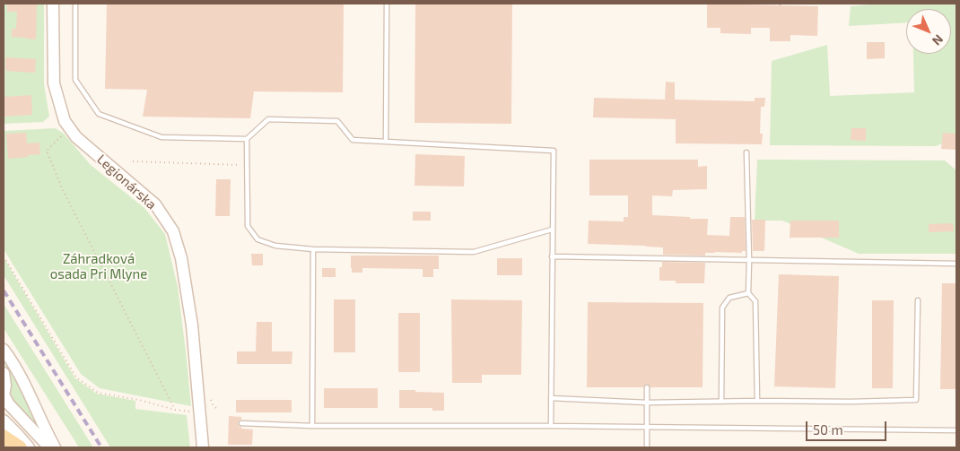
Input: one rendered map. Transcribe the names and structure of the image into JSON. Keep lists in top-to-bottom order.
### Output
{
  "streets": {
    "street": ["Legionárska"]
  },
  "parks": ["Záhradková osada Pri Mlyne"],
  "scale_bar": "50 m",
  "north": "bottom right"
}
